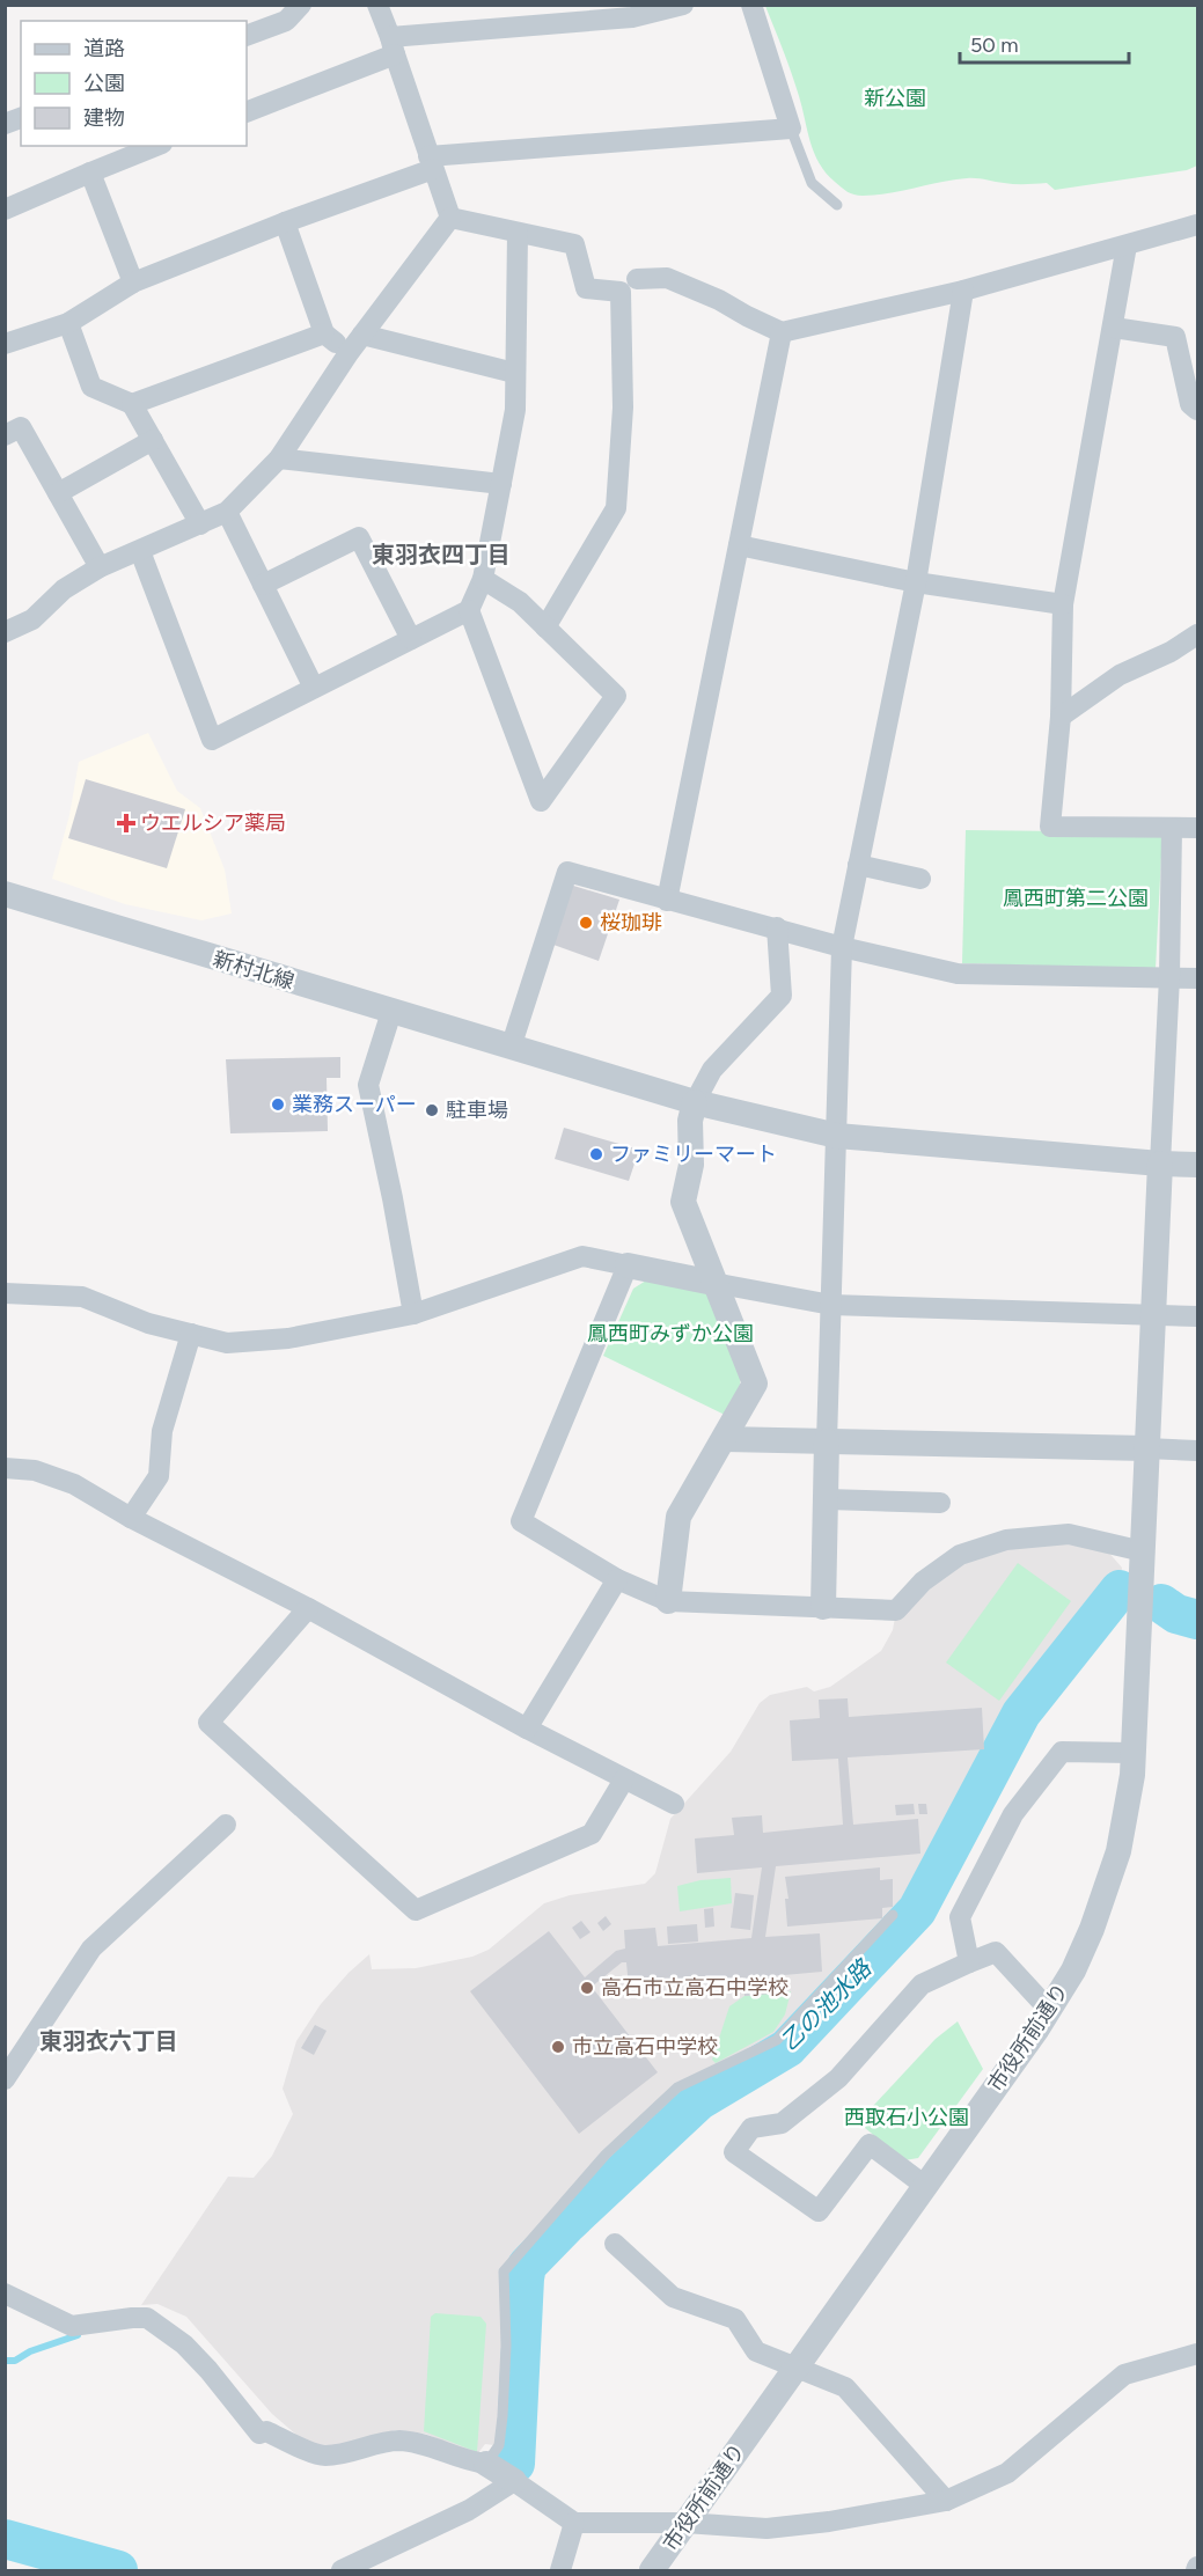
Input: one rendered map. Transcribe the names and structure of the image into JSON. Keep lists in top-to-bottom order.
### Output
{
  "streets": {
    "street": ["新村北線", "市役所前通り"]
  },
  "crossings": [
    ["新村北線", "市役所前通り"]
  ],
  "districts": ["東羽衣四丁目", "東羽衣六丁目"],
  "water": ["乙の池水路"],
  "parks": [
    "新公園",
    "鳳西町第二公園",
    "鳳西町みずか公園",
    "西取石小公園"
  ],
  "places": {
    "health": ["ウエルシア薬局"],
    "other": [
      "桜珈琲",
      "業務スーパー",
      "駐車場",
      "ファミリーマート",
      "高石市立高石中学校",
      "市立高石中学校"
    ]
  },
  "legend": ["道路", "公園", "建物"],
  "scale_bar": "50 m"
}
